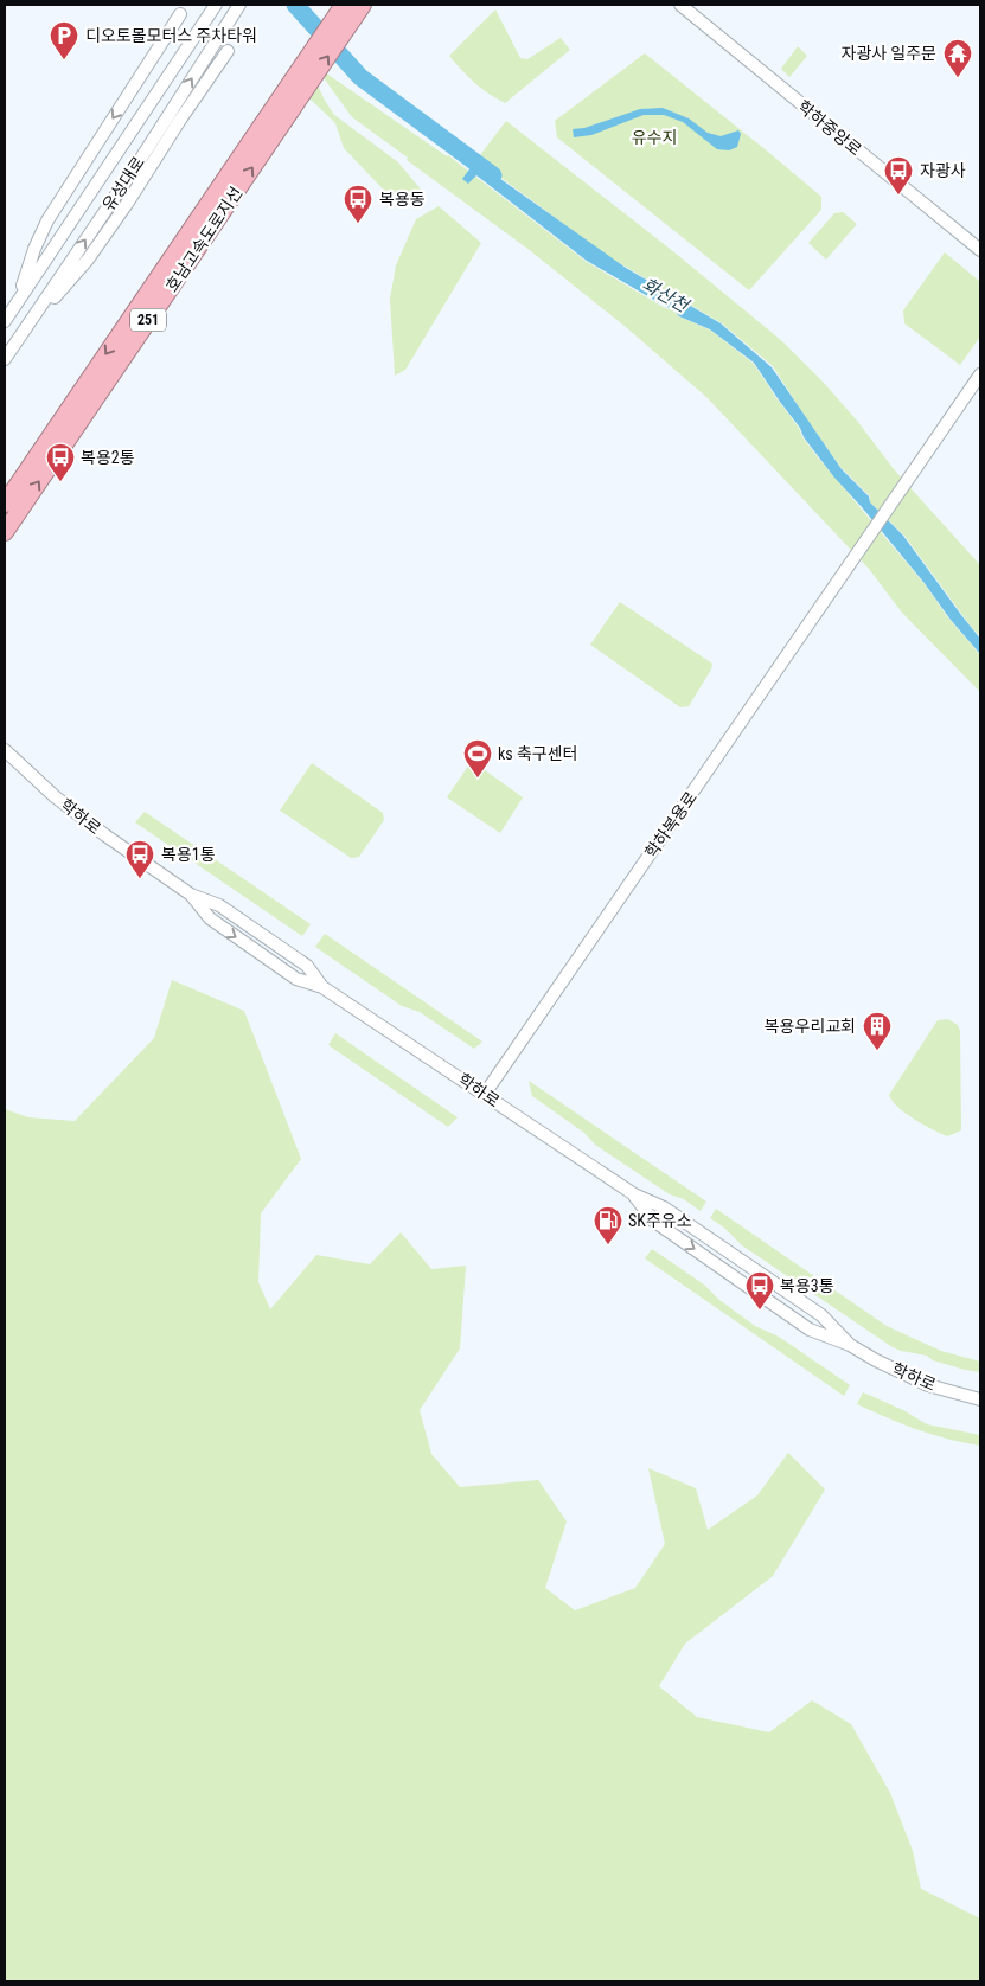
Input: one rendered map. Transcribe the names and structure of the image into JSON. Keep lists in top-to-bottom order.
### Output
{
  "streets": {
    "highway": ["호남고속도로지선", "251"],
    "street": [
      "학하중앙로",
      "유성대로",
      "학하로",
      "학하복용로"
    ]
  },
  "crossings": [
    ["학하로", "학하복용로"]
  ],
  "water": ["화산천"],
  "parks": ["유수지"],
  "places": {
    "parking": ["디오토몰모터스 주차타워"],
    "temple": ["자광사 일주문"],
    "bus stop": [
      "자광사",
      "복용동",
      "복용2통",
      "복용1통",
      "복용3통"
    ],
    "sports": ["ks 축구센터"],
    "building": ["복용우리교회"],
    "fuel station": ["SK주유소"]
  }
}
